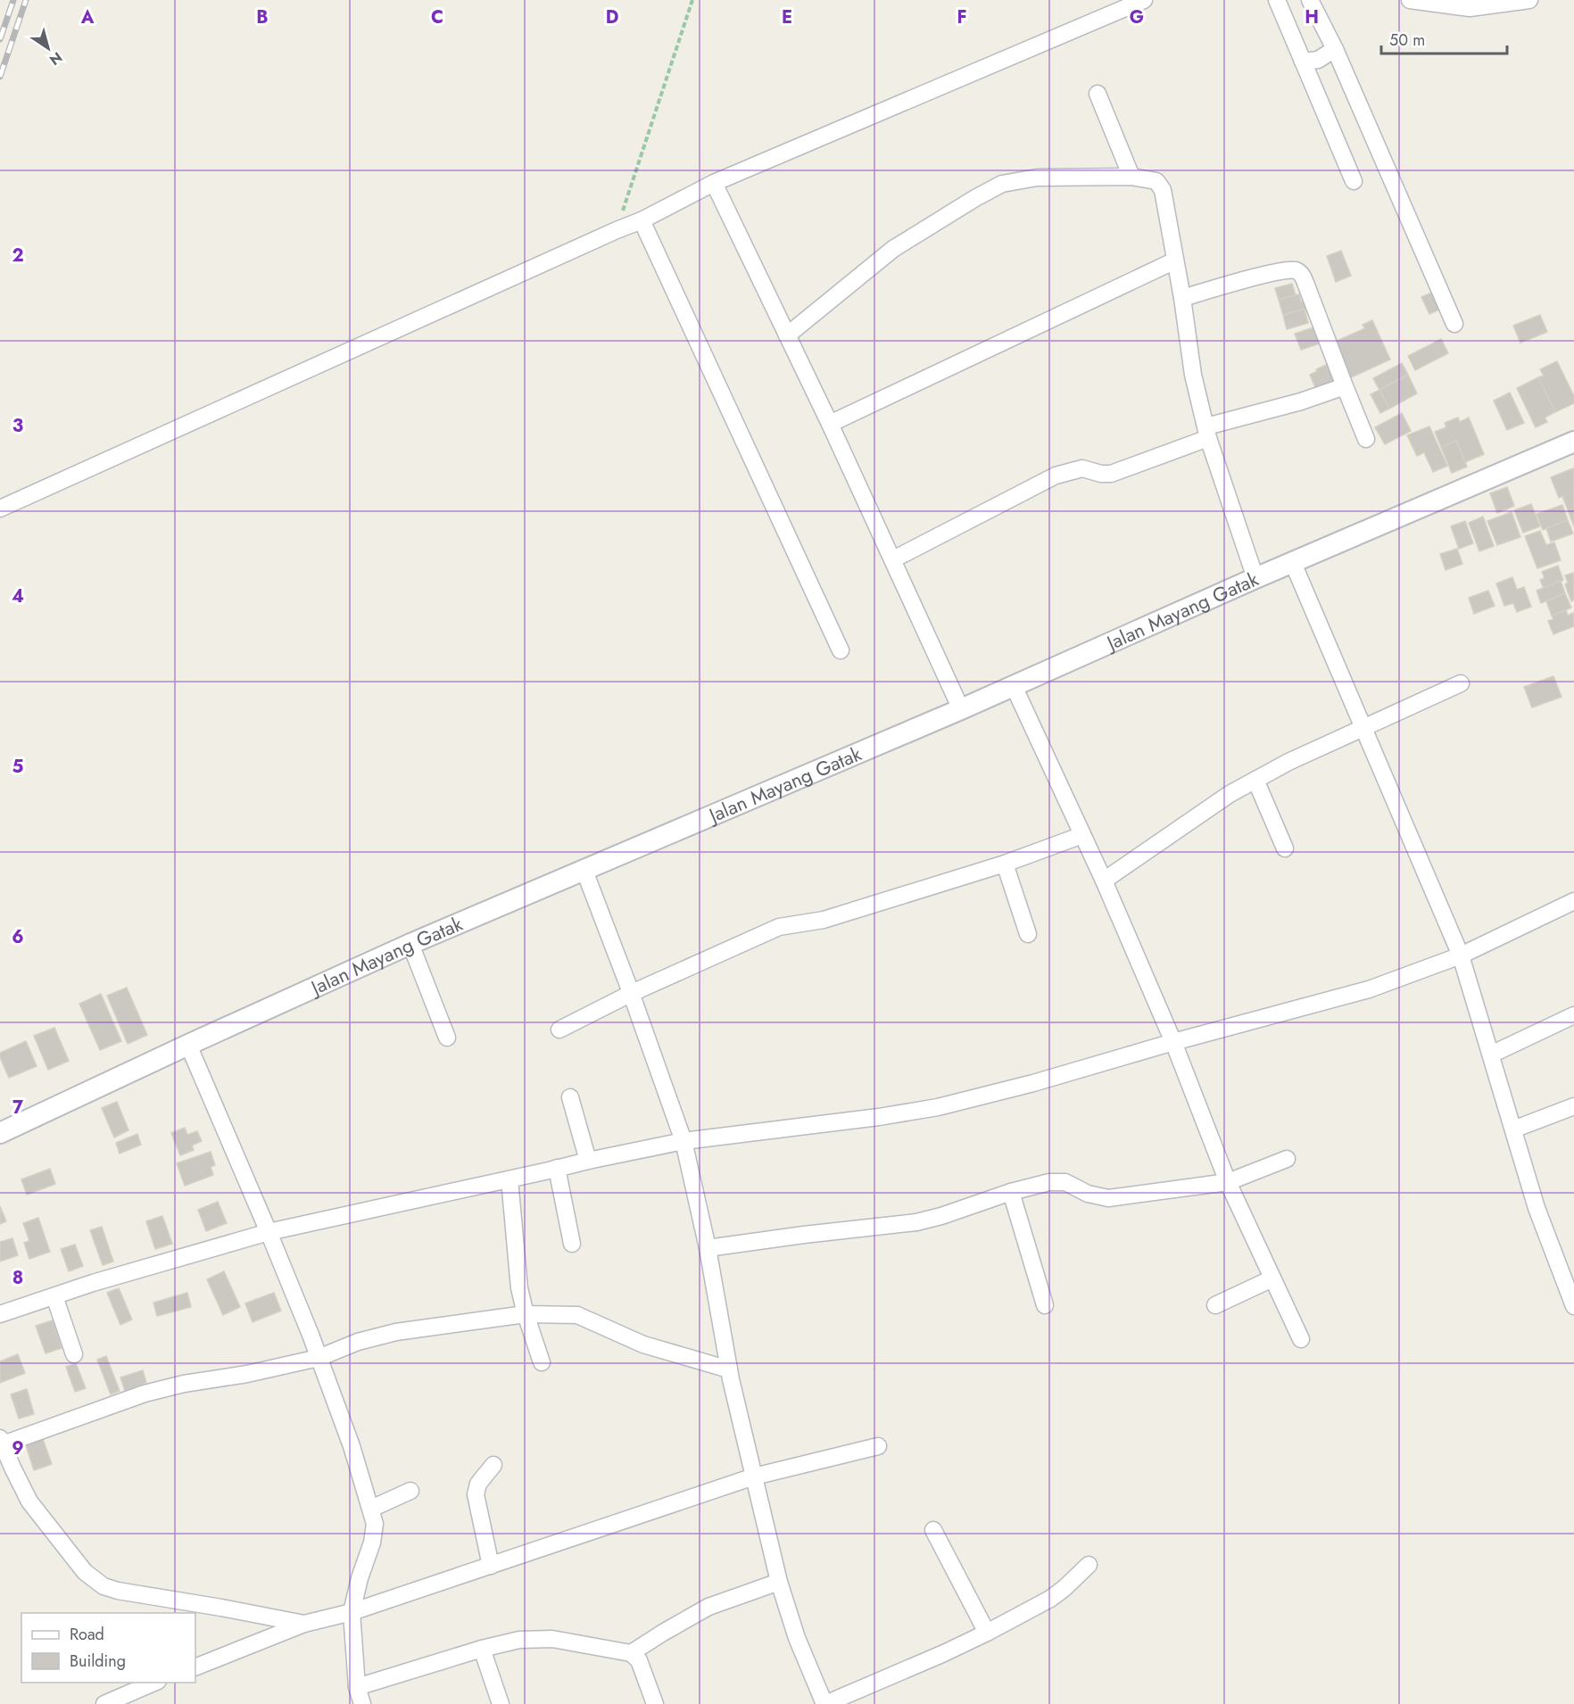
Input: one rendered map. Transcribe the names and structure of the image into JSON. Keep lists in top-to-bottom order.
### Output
{
  "streets": {
    "street": ["Jalan Mayang Gatak"]
  },
  "legend": ["Road", "Building"],
  "scale_bar": "50 m",
  "north": "bottom right",
  "grid": {
    "columns": [
      "A",
      "B",
      "C",
      "D",
      "E",
      "F",
      "G",
      "H"
    ],
    "rows": [
      "2",
      "3",
      "4",
      "5",
      "6",
      "7",
      "8",
      "9"
    ]
  }
}
